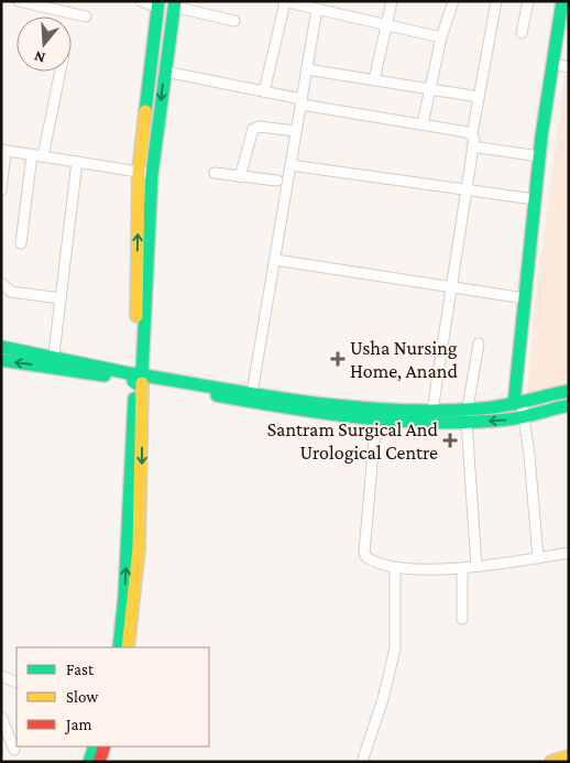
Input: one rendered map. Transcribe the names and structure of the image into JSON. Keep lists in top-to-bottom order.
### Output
{
  "places": {
    "health": ["Usha Nursing Home, Anand", "Santram Surgical And Urological Centre"]
  },
  "legend": ["Fast", "Slow", "Jam"],
  "north": "bottom"
}
